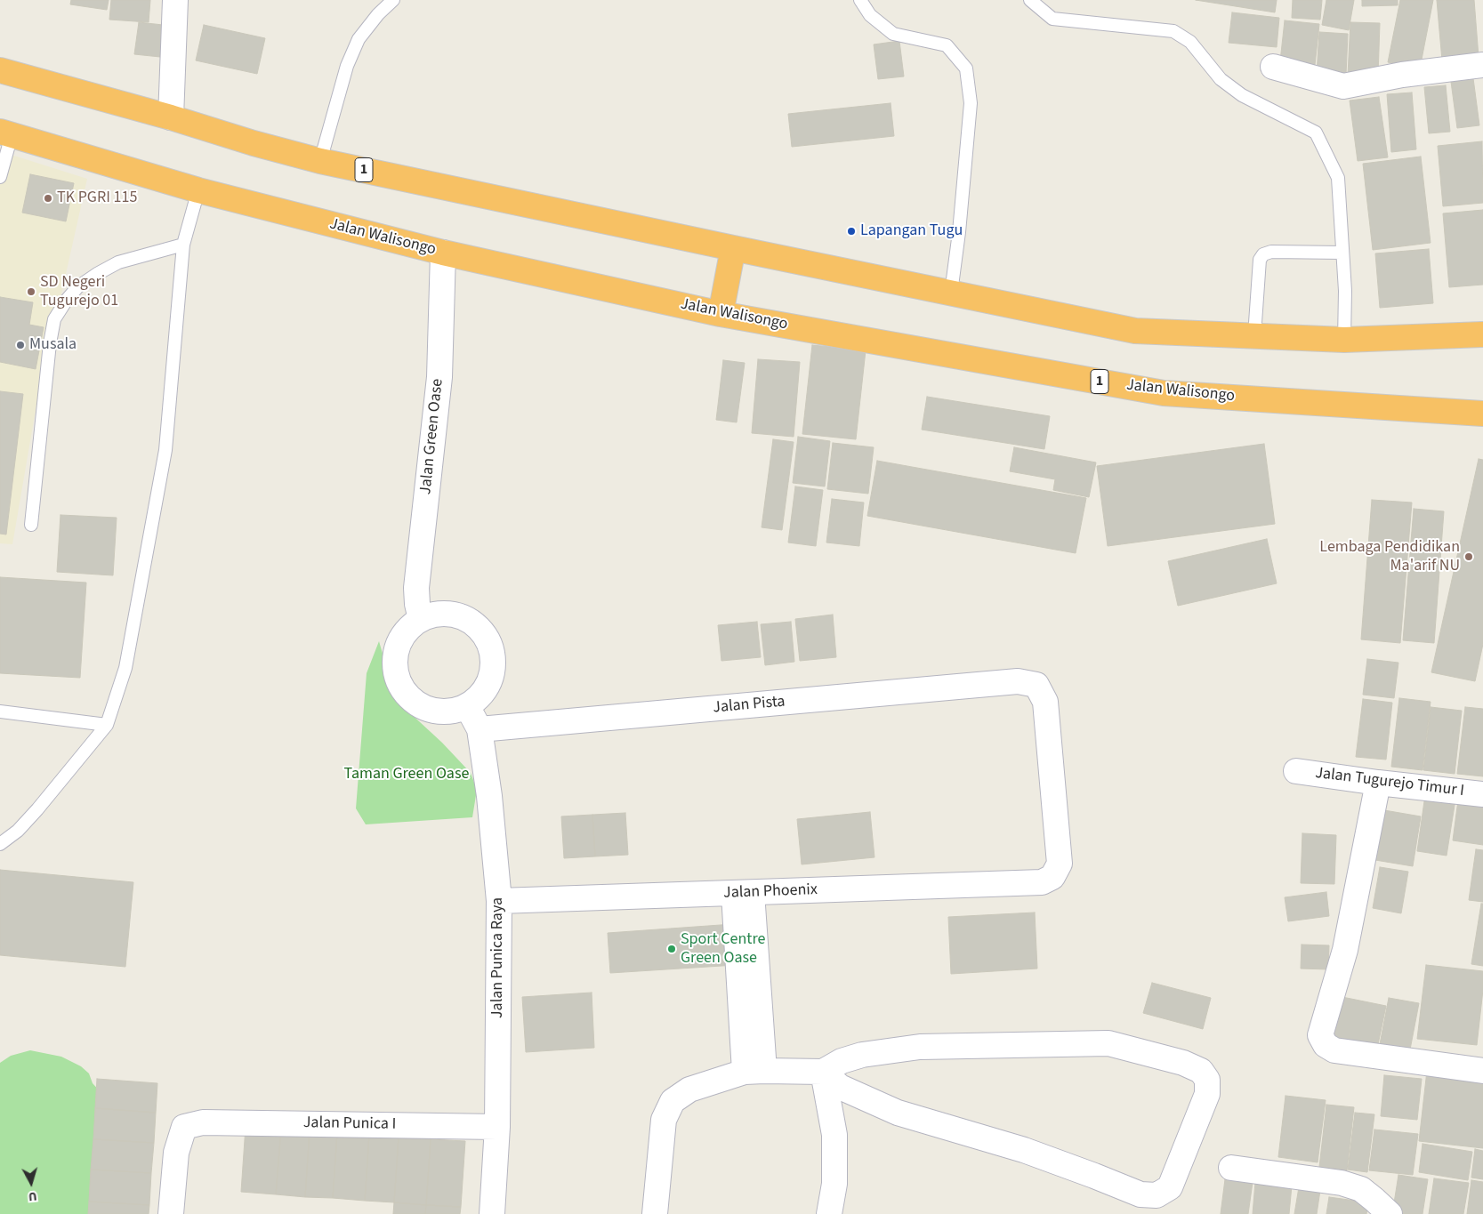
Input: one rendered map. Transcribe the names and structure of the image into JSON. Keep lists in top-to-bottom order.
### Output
{
  "streets": {
    "highway": ["1", "Jalan Walisongo"],
    "street": [
      "Jalan Green Oase",
      "Jalan Pista",
      "Jalan Tugurejo Timur I",
      "Jalan Phoenix",
      "Jalan Punica Raya",
      "Jalan Punica I"
    ]
  },
  "crossings": [
    ["Jalan Walisongo", "Jalan Green Oase"],
    ["Jalan Green Oase", "Jalan Punica Raya"],
    ["Jalan Pista", "Jalan Phoenix"],
    ["Jalan Pista", "Jalan Punica Raya"],
    ["Jalan Phoenix", "Jalan Punica Raya"],
    ["Jalan Punica Raya", "Jalan Punica I"]
  ],
  "parks": ["Taman Green Oase"],
  "places": [
    "TK PGRI 115",
    "Lapangan Tugu",
    "SD Negeri Tugurejo 01",
    "Musala",
    "Lembaga Pendidikan Ma'arif NU",
    "Sport Centre Green Oase"
  ],
  "north": "bottom"
}
